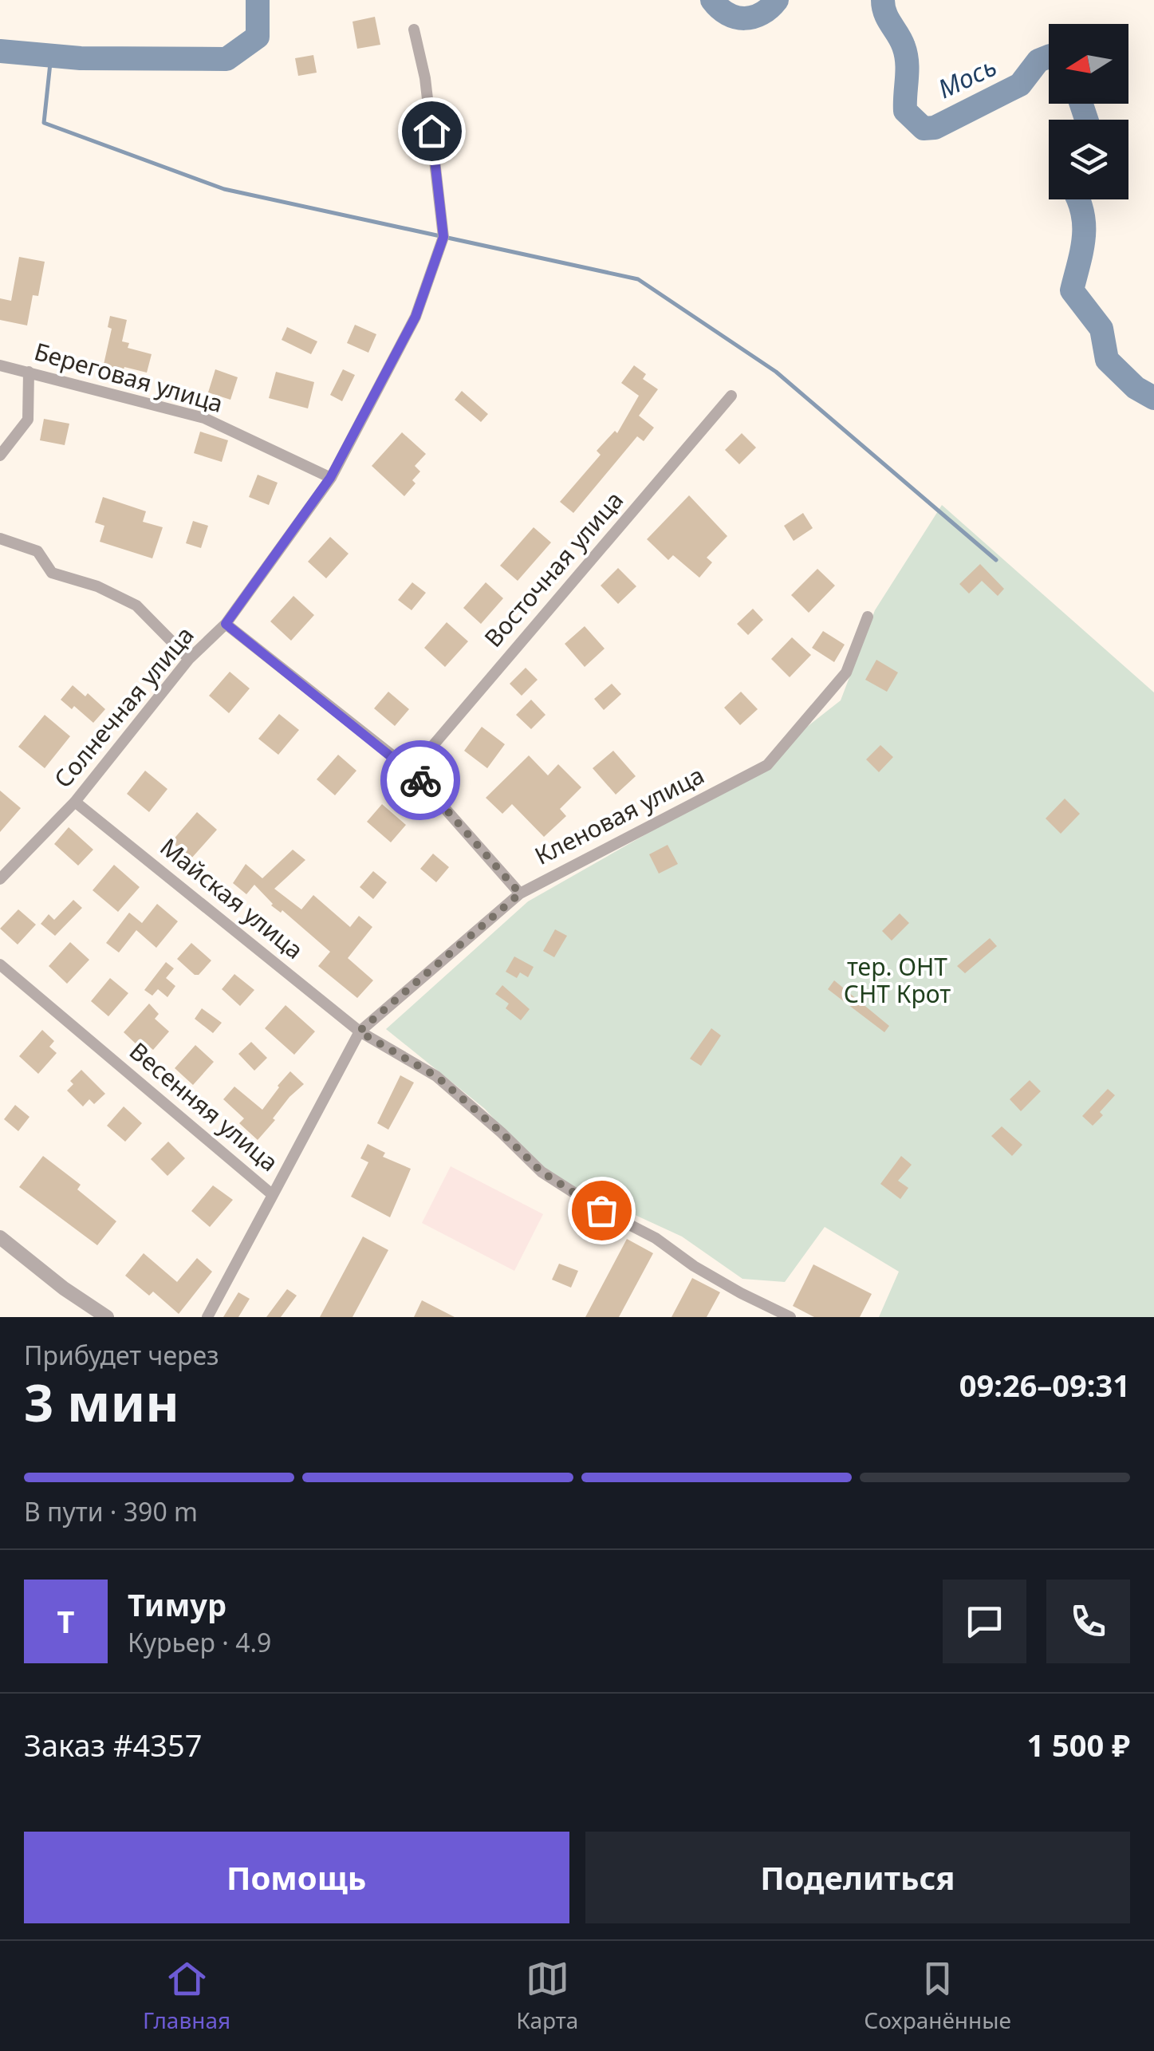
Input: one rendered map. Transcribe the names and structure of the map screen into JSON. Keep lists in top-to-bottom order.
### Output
{
  "streets": {
    "street": [
      "Береговая улица",
      "Восточная улица",
      "Солнечная улица",
      "Кленовая улица",
      "Майская улица",
      "Весенняя улица"
    ]
  },
  "crossings": [
    ["Береговая улица", "Солнечная улица"],
    ["Солнечная улица", "Майская улица"],
    ["Кленовая улица", "Майская улица"]
  ],
  "water": ["Мось"],
  "parks": ["тер. ОНТ СНТ Крот"],
  "north": "left",
  "page": {
    "heading": ["3 мин", "Прибудет через", "09:26–09:31"],
    "panel": [
      "Тимур",
      "Курьер · 4.9",
      "Заказ #4357",
      "1 500 ₽"
    ],
    "bar": "В пути · 390 m",
    "round": "Т",
    "buttons": ["Помощь", "Поделиться"],
    "tabs": ["Главная", "Карта", "Сохранённые"]
  }
}
